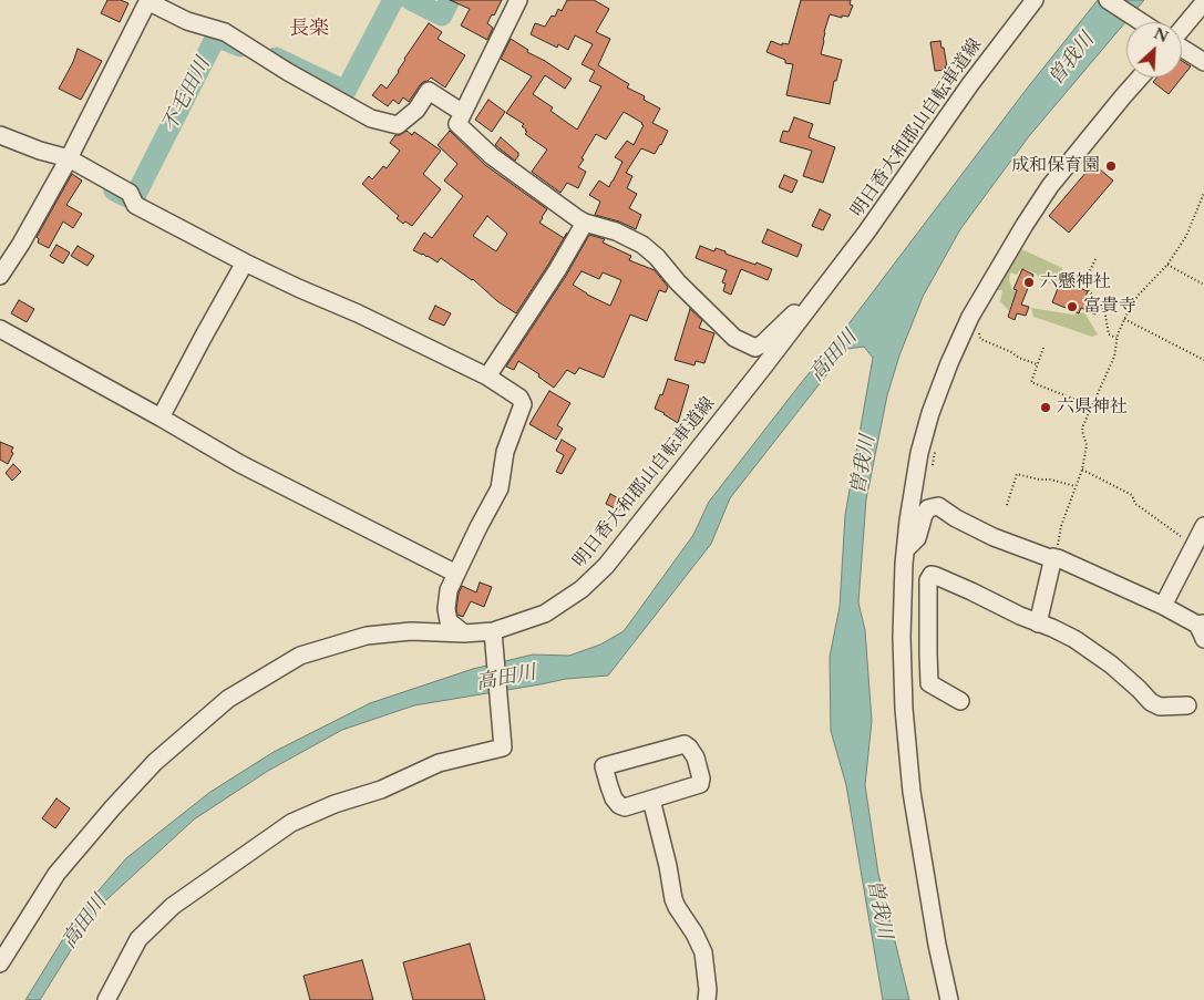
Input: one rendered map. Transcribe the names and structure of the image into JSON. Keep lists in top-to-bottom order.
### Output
{
  "streets": {
    "street": ["明日香大和郡山自転車道線"]
  },
  "districts": ["長楽"],
  "water": ["曽我川", "不毛田川", "高田川"],
  "places": [
    "成和保育園",
    "六懸神社",
    "富貴寺",
    "六県神社"
  ],
  "north": "top right"
}
